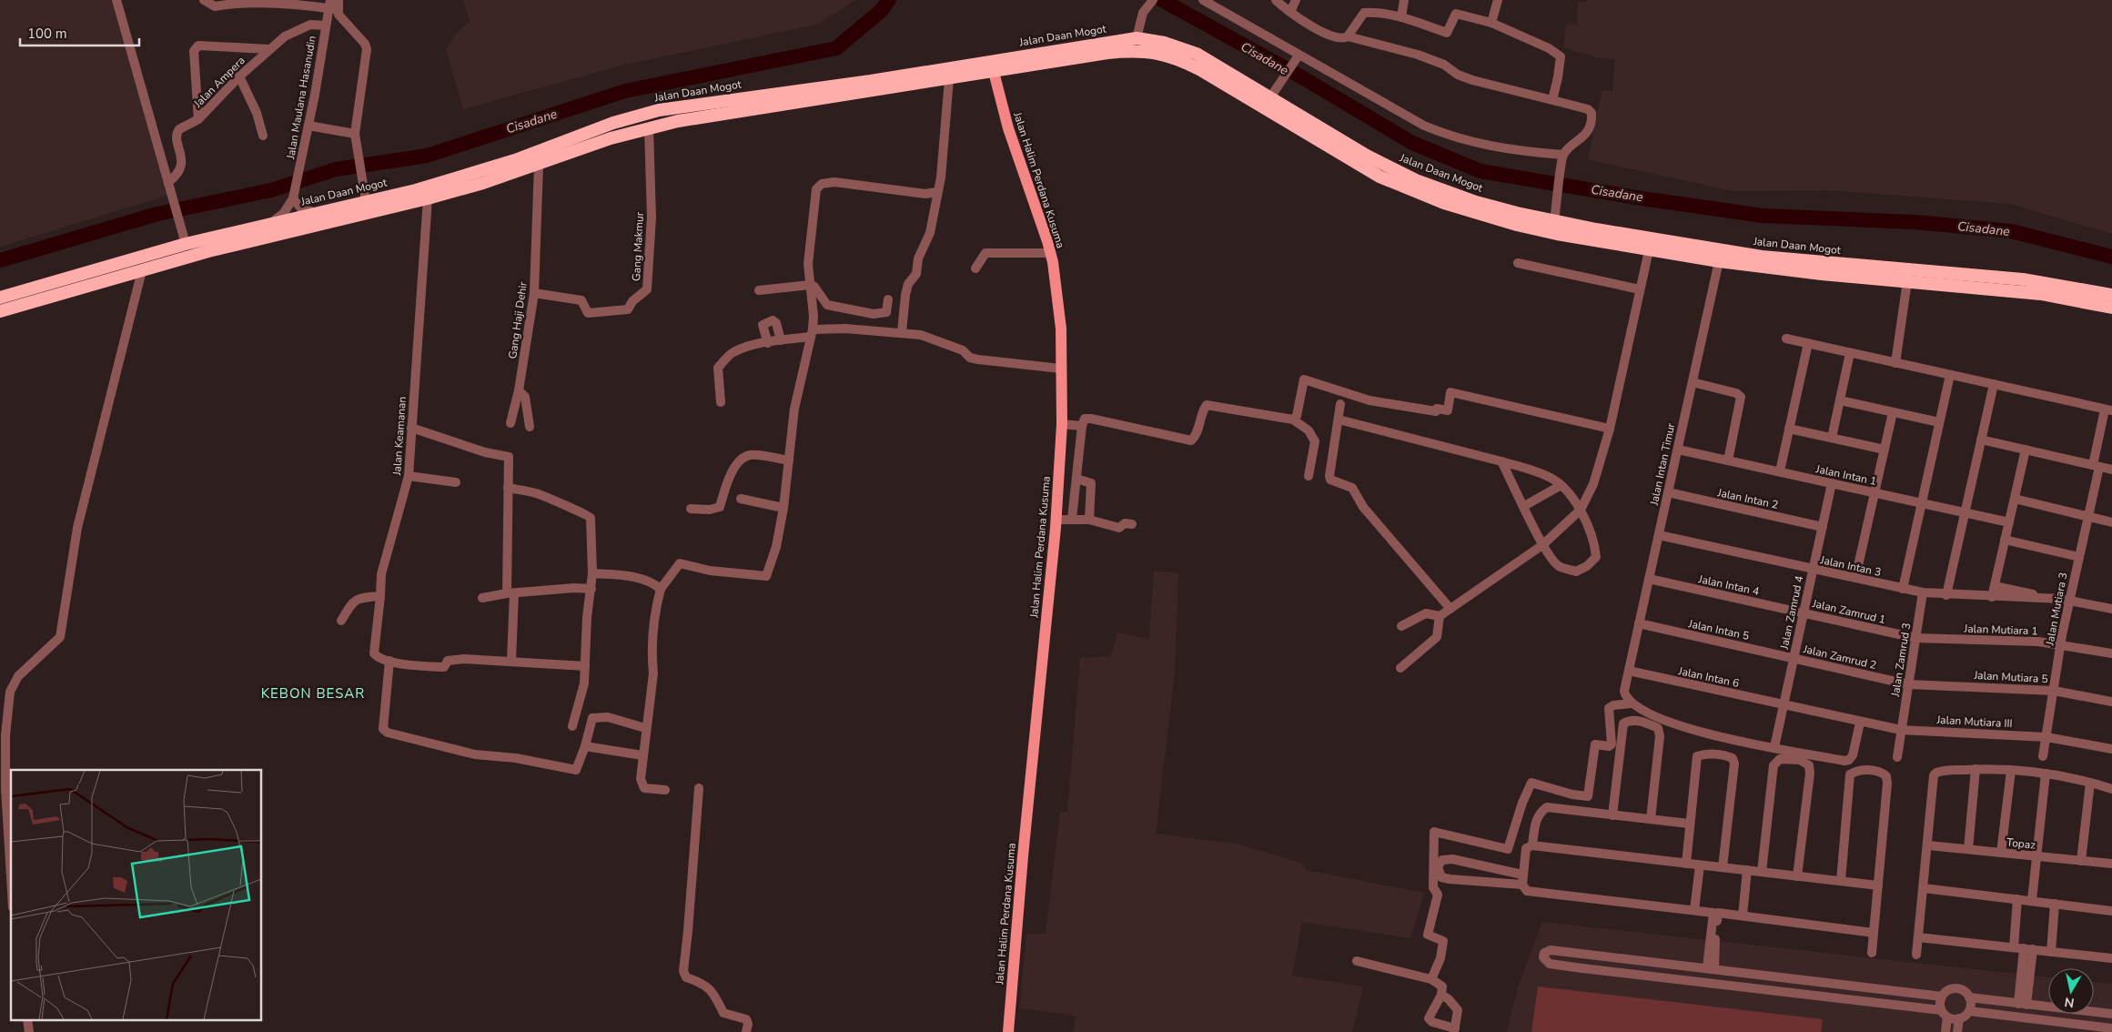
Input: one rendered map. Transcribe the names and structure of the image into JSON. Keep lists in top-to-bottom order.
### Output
{
  "streets": {
    "highway": ["Jalan Daan Mogot"],
    "main road": ["Jalan Halim Perdana Kusuma"],
    "street": [
      "Jalan Ampera",
      "Jalan Maulana Hasanudin",
      "Gang Makmur",
      "Gang Haji Dehir",
      "Jalan Keamanan",
      "Jalan Intan Timur",
      "Jalan Intan 1",
      "Jalan Intan 2",
      "Jalan Intan 3",
      "Jalan Intan 4",
      "Jalan Mutiara 3",
      "Jalan Zamrud 1",
      "Jalan Zamrud 4",
      "Jalan Intan 5",
      "Jalan Mutiara 1",
      "Jalan Zamrud 2",
      "Jalan Zamrud 3",
      "Jalan Intan 6",
      "Jalan Mutiara 5",
      "Jalan Mutiara III",
      "Topaz"
    ]
  },
  "crossings": [
    ["Jalan Daan Mogot", "Jalan Maulana Hasanudin"],
    ["Jalan Daan Mogot", "Jalan Halim Perdana Kusuma"],
    ["Jalan Daan Mogot", "Gang Makmur"],
    ["Jalan Daan Mogot", "Gang Haji Dehir"],
    ["Jalan Daan Mogot", "Jalan Keamanan"],
    ["Jalan Daan Mogot", "Jalan Intan Timur"],
    ["Jalan Ampera", "Jalan Maulana Hasanudin"],
    ["Gang Makmur", "Gang Haji Dehir"],
    ["Jalan Intan Timur", "Jalan Intan 1"],
    ["Jalan Intan Timur", "Jalan Intan 2"],
    ["Jalan Intan Timur", "Jalan Intan 3"],
    ["Jalan Intan Timur", "Jalan Intan 4"],
    ["Jalan Intan Timur", "Jalan Intan 5"],
    ["Jalan Intan Timur", "Jalan Intan 6"],
    ["Jalan Intan 1", "Jalan Zamrud 4"],
    ["Jalan Intan 2", "Jalan Zamrud 4"],
    ["Jalan Intan 3", "Jalan Zamrud 4"],
    ["Jalan Intan 3", "Jalan Zamrud 3"],
    ["Jalan Intan 4", "Jalan Zamrud 1"],
    ["Jalan Intan 4", "Jalan Zamrud 4"],
    ["Jalan Mutiara 3", "Jalan Mutiara 1"],
    ["Jalan Mutiara 3", "Jalan Mutiara 5"],
    ["Jalan Mutiara 3", "Jalan Mutiara III"],
    ["Jalan Zamrud 1", "Jalan Zamrud 4"],
    ["Jalan Zamrud 1", "Jalan Mutiara 1"],
    ["Jalan Zamrud 1", "Jalan Zamrud 3"],
    ["Jalan Zamrud 4", "Jalan Intan 5"],
    ["Jalan Zamrud 4", "Jalan Zamrud 2"],
    ["Jalan Zamrud 4", "Jalan Intan 6"],
    ["Jalan Intan 5", "Jalan Zamrud 2"],
    ["Jalan Mutiara 1", "Jalan Zamrud 3"],
    ["Jalan Zamrud 2", "Jalan Zamrud 3"],
    ["Jalan Zamrud 2", "Jalan Mutiara 5"],
    ["Jalan Zamrud 3", "Jalan Mutiara 5"],
    ["Jalan Zamrud 3", "Jalan Mutiara III"]
  ],
  "districts": ["KEBON BESAR"],
  "water": ["Cisadane"],
  "scale_bar": "100 m",
  "north": "bottom"
}
